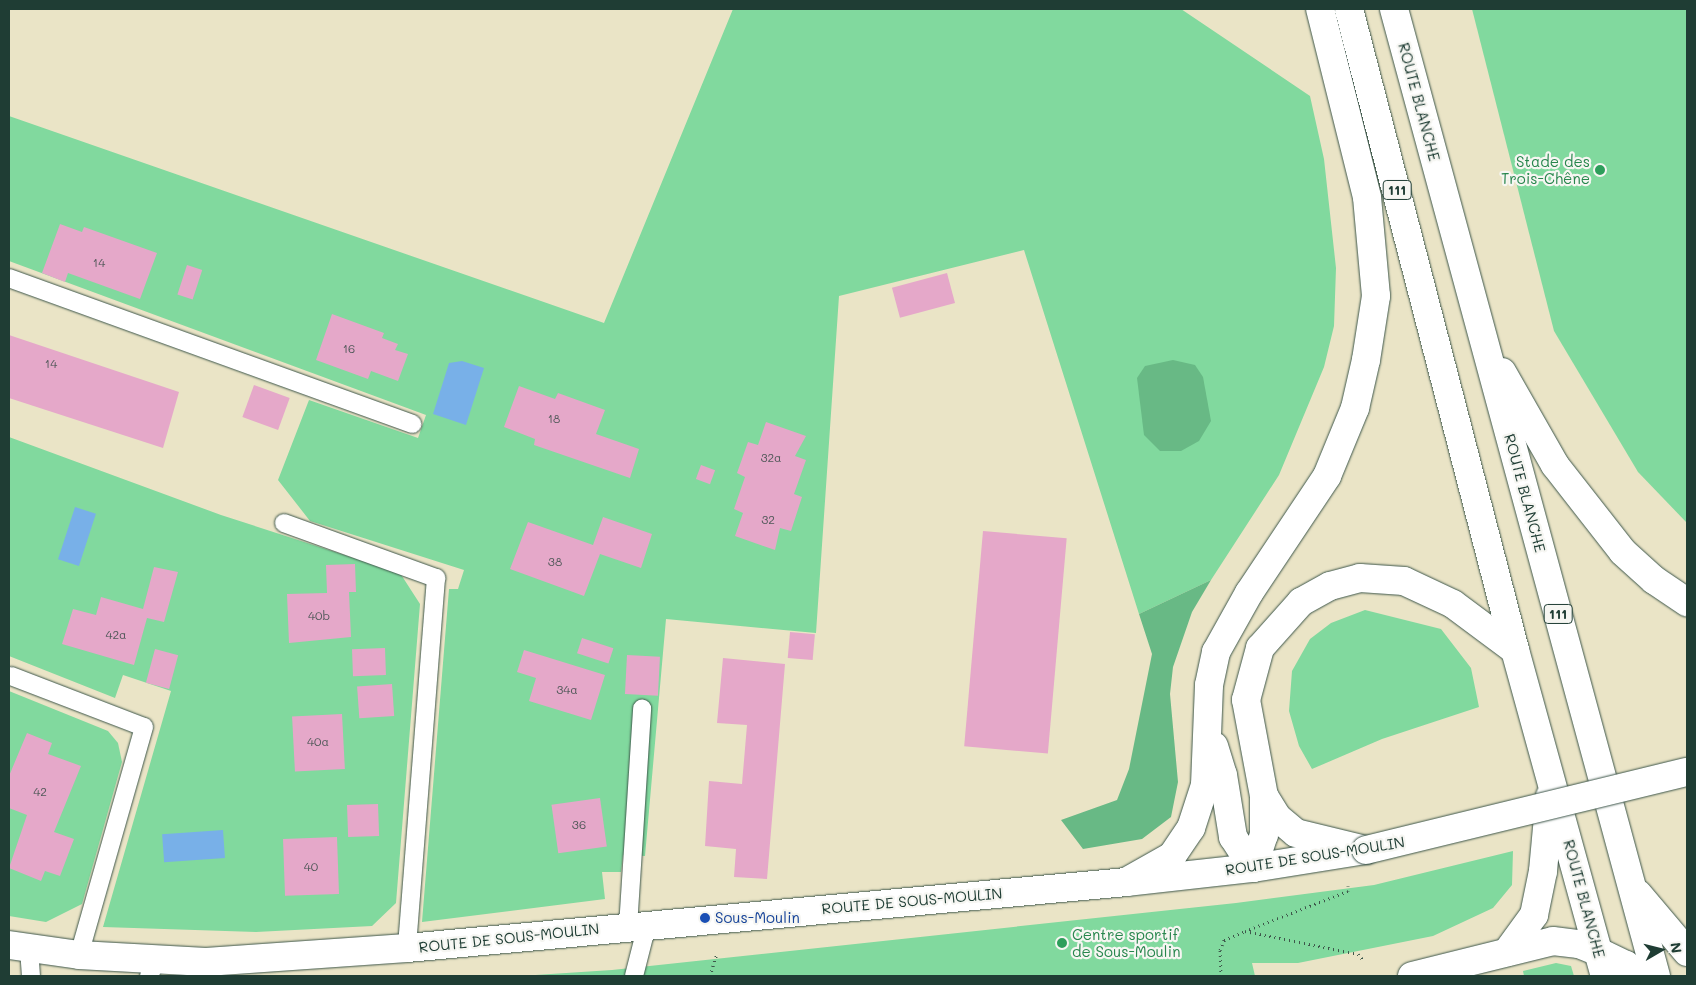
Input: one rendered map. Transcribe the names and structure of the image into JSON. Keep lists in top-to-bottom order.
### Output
{
  "streets": {
    "main road": ["ROUTE BLANCHE", "111", "ROUTE DE SOUS-MOULIN"]
  },
  "places": ["Stade des Trois-Chêne", "Sous-Moulin", "Centre sportif de Sous-Moulin"],
  "house_numbers": [
    "14",
    "16",
    "14",
    "18",
    "32a",
    "32",
    "38",
    "40b",
    "42a",
    "34a",
    "40a",
    "42",
    "36",
    "40"
  ],
  "north": "right"
}
